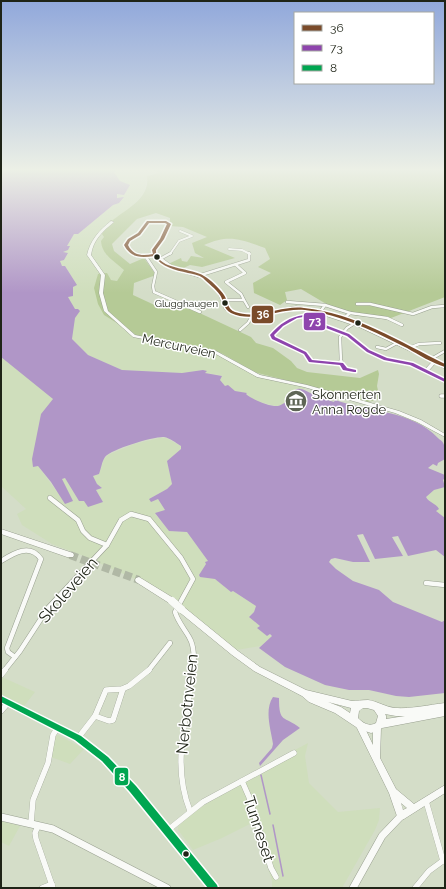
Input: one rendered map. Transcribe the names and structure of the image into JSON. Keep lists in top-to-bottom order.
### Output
{
  "streets": {
    "main road": ["Mercurveien"],
    "street": ["Skoleveien", "Nerbotnveien", "Tunneset"]
  },
  "crossings": [
    ["Skoleveien", "Nerbotnveien"],
    ["Nerbotnveien", "Tunneset"]
  ],
  "places": {
    "other": ["Glugghaugen"],
    "museum": ["Skonnerten Anna Rogde"]
  },
  "lines": ["transit line 36", "transit line 73", "transit line 8"],
  "legend": ["36", "73", "8"]
}
